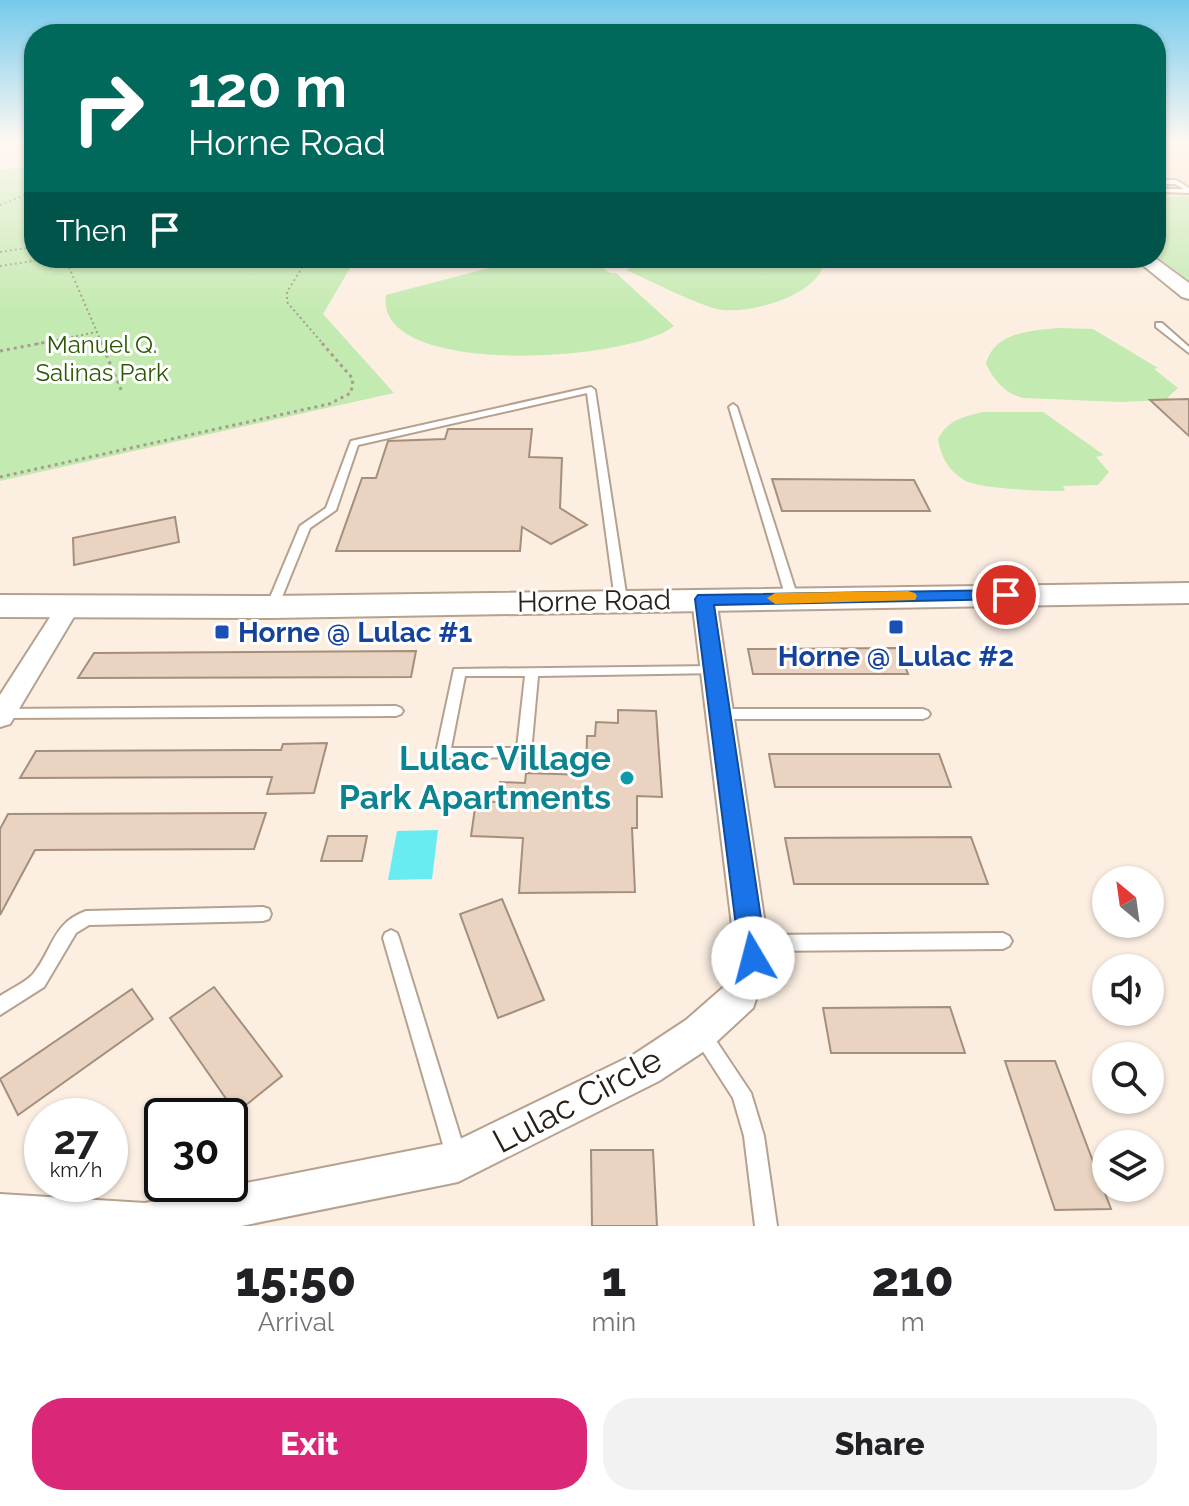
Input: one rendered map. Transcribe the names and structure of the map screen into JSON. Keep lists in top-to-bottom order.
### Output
{
  "streets": {
    "main road": ["Horne Road"],
    "street": ["Lulac Circle"]
  },
  "crossings": [
    ["Horne Road", "Lulac Circle"]
  ],
  "parks": ["Manuel Q. Salinas Park"],
  "places": {
    "transit": ["Horne @ Lulac #2", "Horne @ Lulac #1"],
    "other": ["Lulac Village Park Apartments"]
  },
  "north": "top left",
  "page": {
    "turn": ["120 m", "Horne Road"],
    "then": "Then",
    "speed": "27 km/h",
    "limit": "30",
    "eta": [
      "15:50",
      "Arrival",
      "1",
      "min",
      "210",
      "m"
    ],
    "buttons": ["Exit", "Share"]
  }
}
